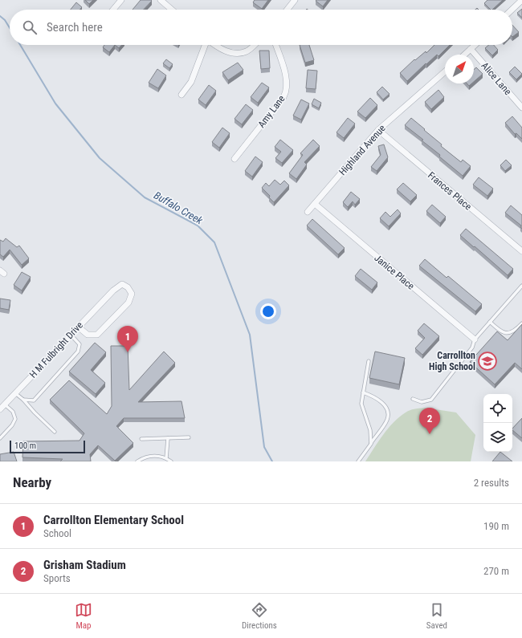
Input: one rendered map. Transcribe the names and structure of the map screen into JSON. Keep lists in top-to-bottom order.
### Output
{
  "streets": {
    "street": [
      "Alice Lane",
      "Amy Lane",
      "Highland Avenue",
      "Frances Place",
      "Janice Place",
      "H M Fulbright Drive"
    ]
  },
  "crossings": [
    ["Highland Avenue", "Frances Place"],
    ["Highland Avenue", "Janice Place"]
  ],
  "water": ["Buffalo Creek"],
  "places": {
    "school or university": ["Carrollton High School"]
  },
  "scale_bar": "100 m",
  "north": "top right",
  "page": {
    "search": "Search here",
    "pins": ["1", "2"],
    "scale": "100 m",
    "heading": ["Nearby", "2 results"],
    "list": [
      {
        "mark": "1",
        "name": "Carrollton Elementary School",
        "note": "School",
        "value": "190 m"
      },
      {
        "mark": "2",
        "name": "Grisham Stadium",
        "note": "Sports",
        "value": "270 m"
      }
    ],
    "nav": ["Map", "Directions", "Saved"]
  }
}
